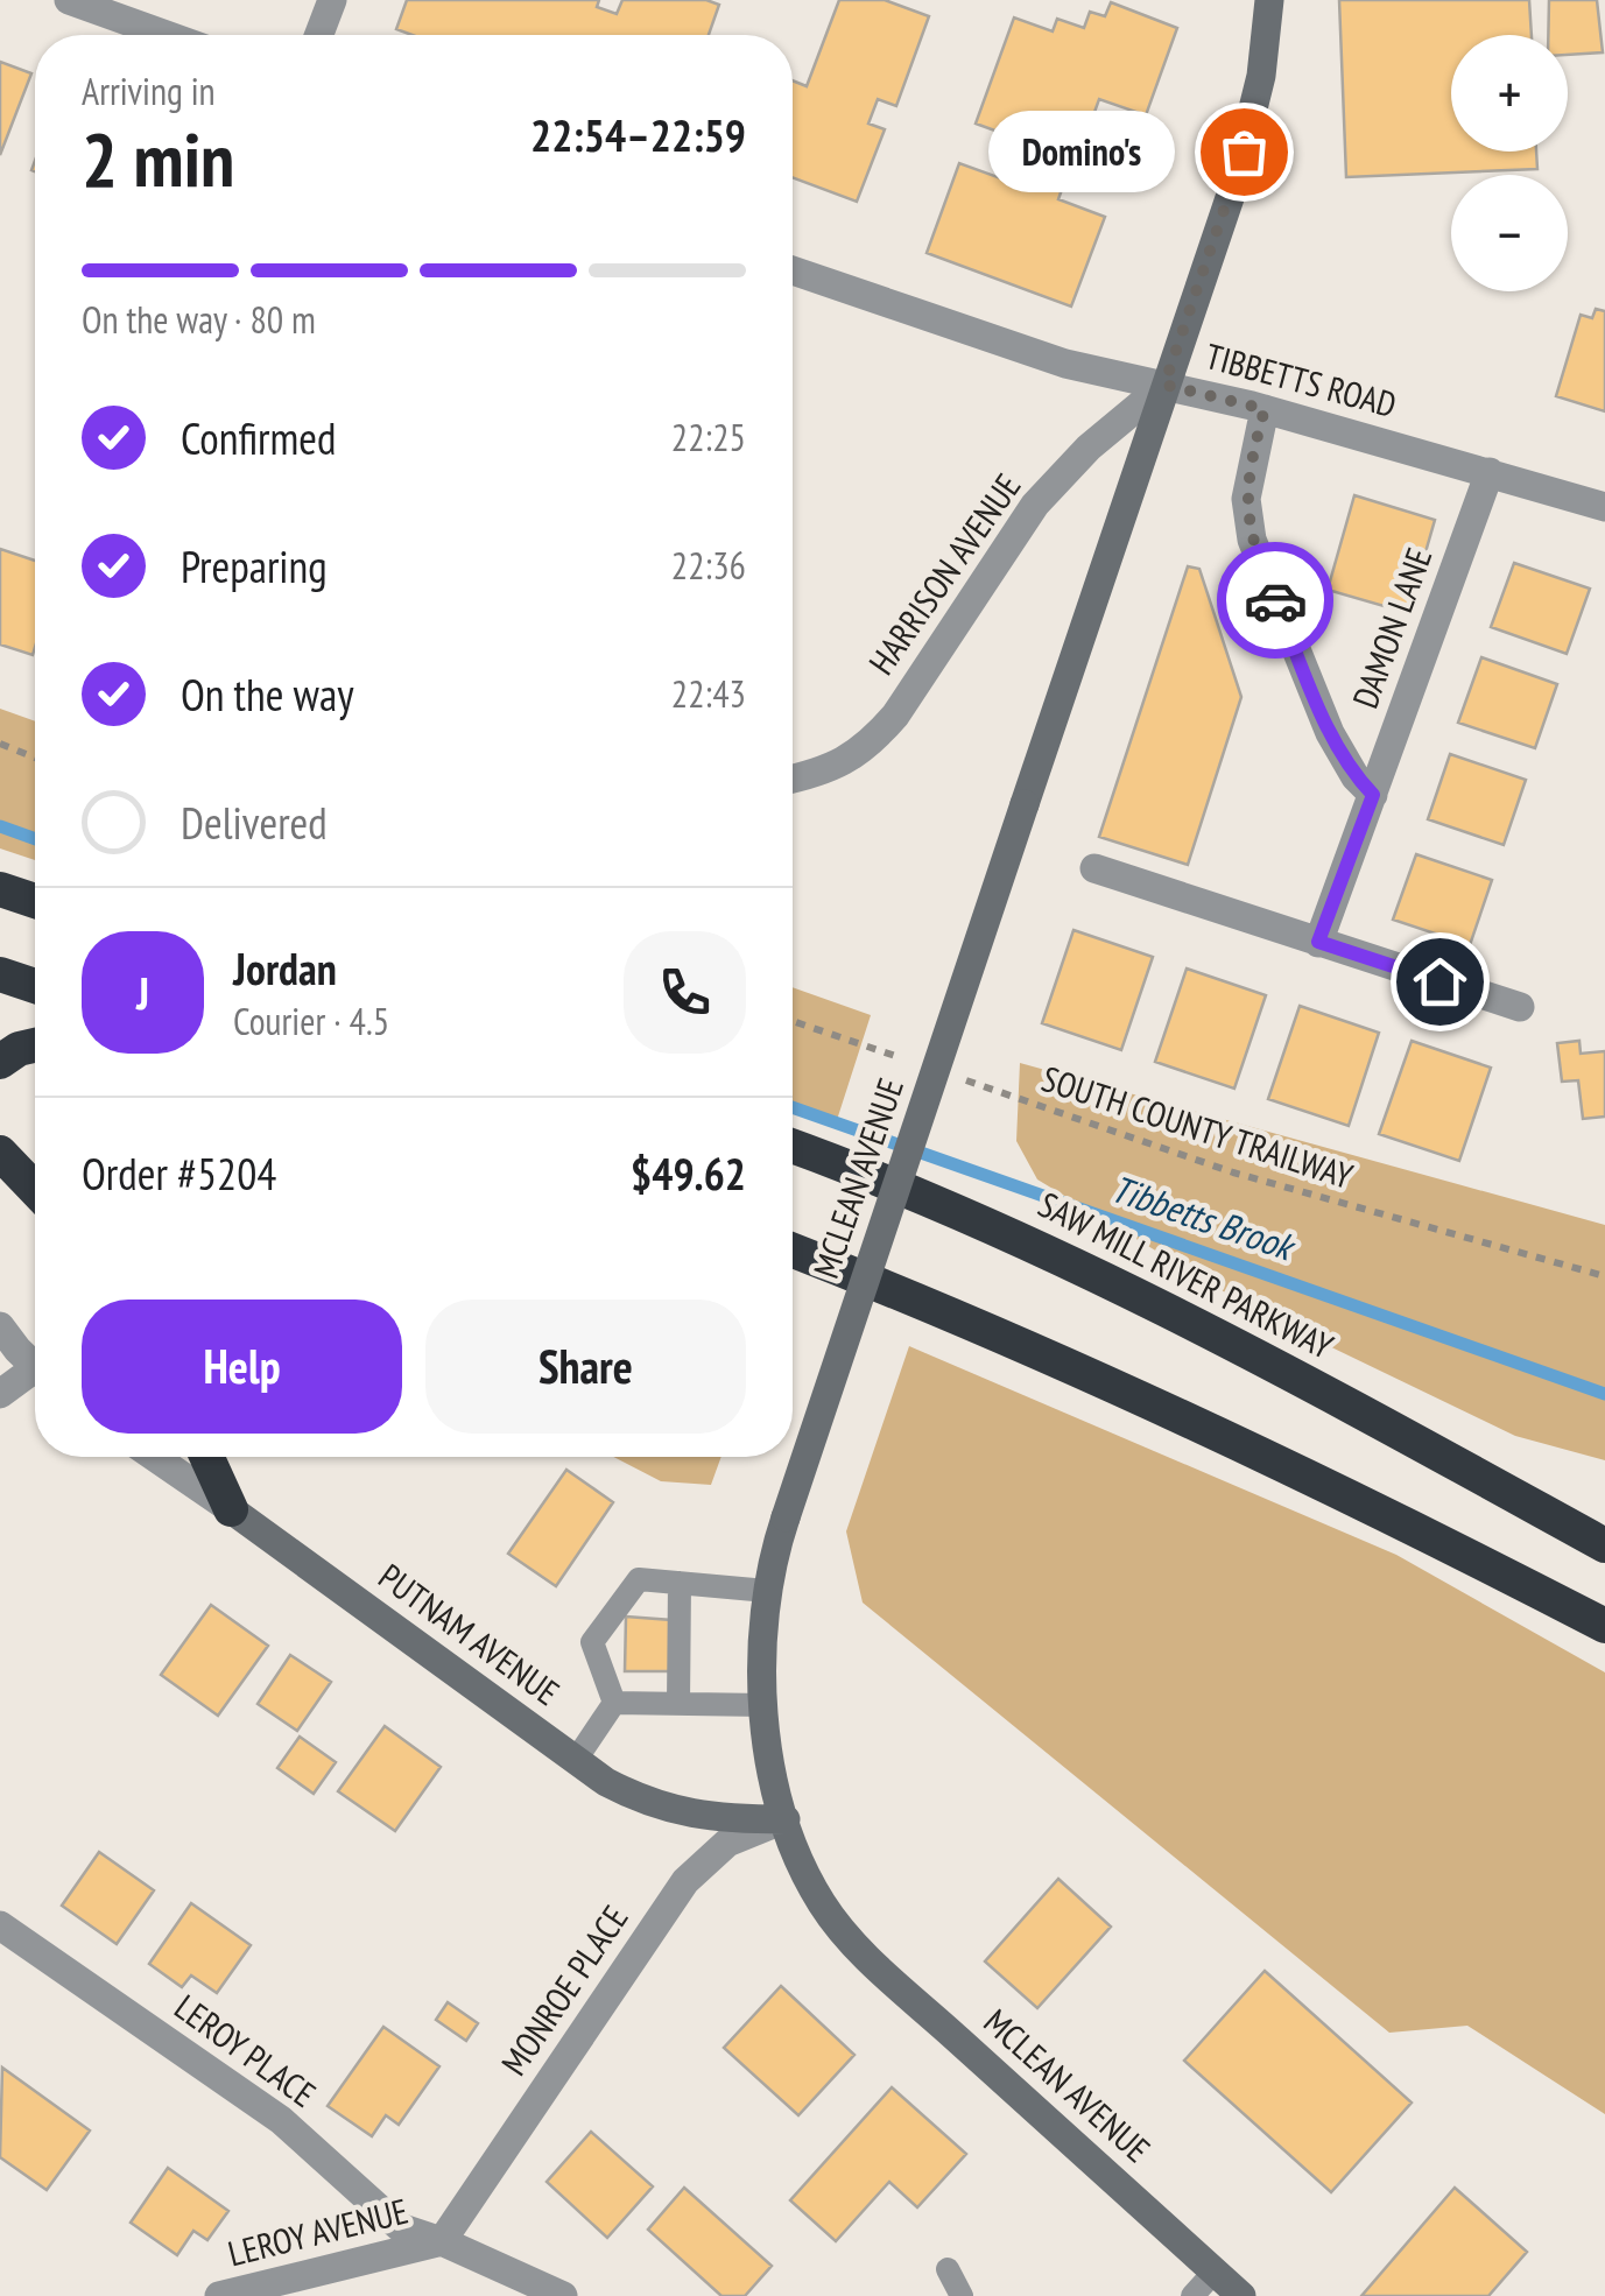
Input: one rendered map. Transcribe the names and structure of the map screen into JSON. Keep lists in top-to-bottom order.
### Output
{
  "streets": {
    "highway": ["SAW MILL RIVER PARKWAY"],
    "street": [
      "TIBBETTS ROAD",
      "HARRISON AVENUE",
      "DAMON LANE",
      "MCLEAN AVENUE",
      "PUTNAM AVENUE",
      "MONROE PLACE",
      "LEROY PLACE",
      "LEROY AVENUE"
    ],
    "path": ["SOUTH COUNTY TRAILWAY"]
  },
  "crossings": [
    ["TIBBETTS ROAD", "HARRISON AVENUE"],
    ["TIBBETTS ROAD", "DAMON LANE"],
    ["TIBBETTS ROAD", "MCLEAN AVENUE"],
    ["HARRISON AVENUE", "MCLEAN AVENUE"],
    ["MCLEAN AVENUE", "PUTNAM AVENUE"],
    ["MCLEAN AVENUE", "MONROE PLACE"],
    ["PUTNAM AVENUE", "MONROE PLACE"],
    ["MONROE PLACE", "LEROY PLACE"],
    ["MONROE PLACE", "LEROY AVENUE"],
    ["LEROY PLACE", "LEROY AVENUE"]
  ],
  "water": ["Tibbetts Brook"],
  "places": ["Domino's"],
  "page": {
    "map_buttons": ["+", "−"],
    "heading": ["2 min", "Arriving in", "22:54–22:59"],
    "panel": [
      "Jordan",
      "Courier · 4.5",
      "Order #5204",
      "$49.62"
    ],
    "bubble": "Domino's",
    "bar": "On the way · 80 m",
    "list": [
      ["Confirmed", "22:25"],
      ["Preparing", "22:36"],
      ["On the way", "22:43"],
      "Delivered"
    ],
    "round": "J",
    "buttons": ["Help", "Share"]
  }
}
